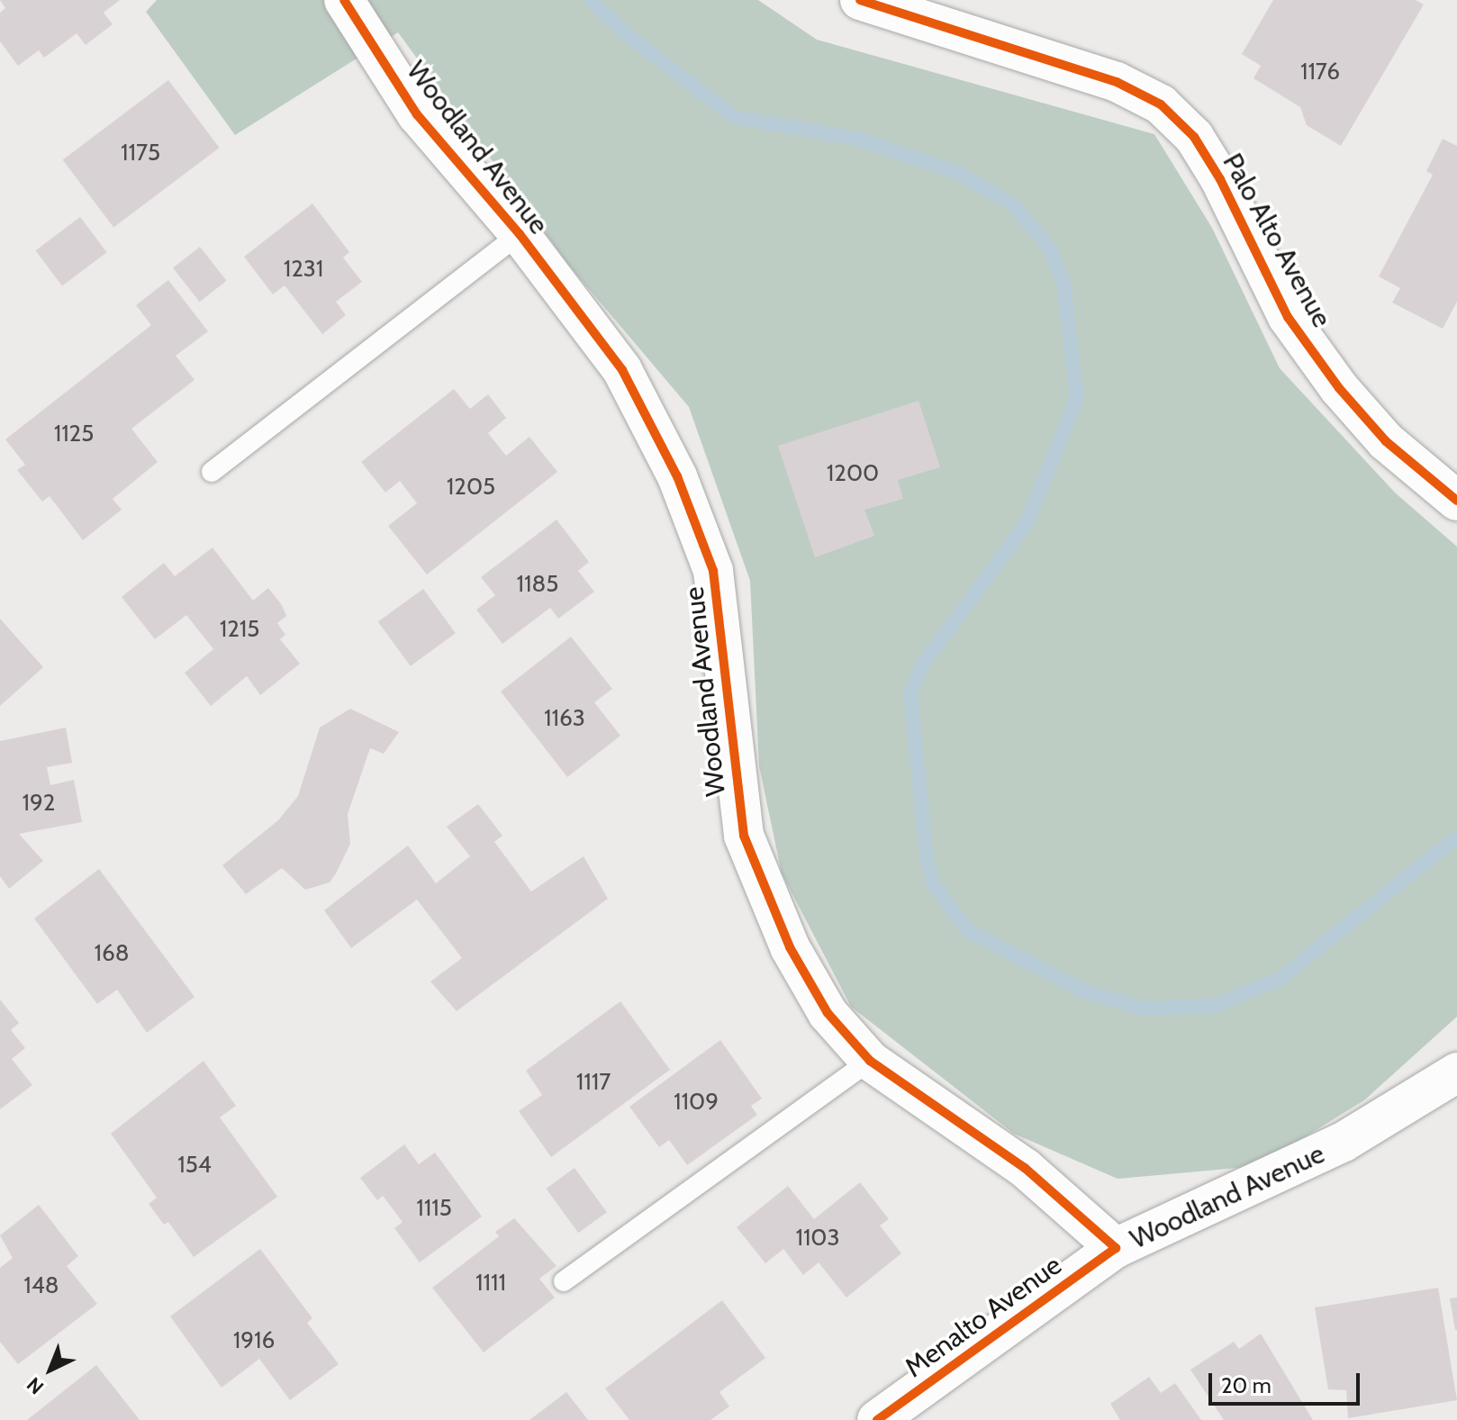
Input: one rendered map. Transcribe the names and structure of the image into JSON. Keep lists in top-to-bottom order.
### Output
{
  "streets": {
    "street": ["Woodland Avenue", "Palo Alto Avenue", "Menalto Avenue"]
  },
  "crossings": [
    ["Woodland Avenue", "Menalto Avenue"]
  ],
  "house_numbers": [
    "1176",
    "1175",
    "1231",
    "1125",
    "1200",
    "1205",
    "1185",
    "1215",
    "1163",
    "192",
    "168",
    "1117",
    "1109",
    "154",
    "1115",
    "1103",
    "1111",
    "148",
    "1916"
  ],
  "scale_bar": "20 m",
  "north": "bottom left"
}
